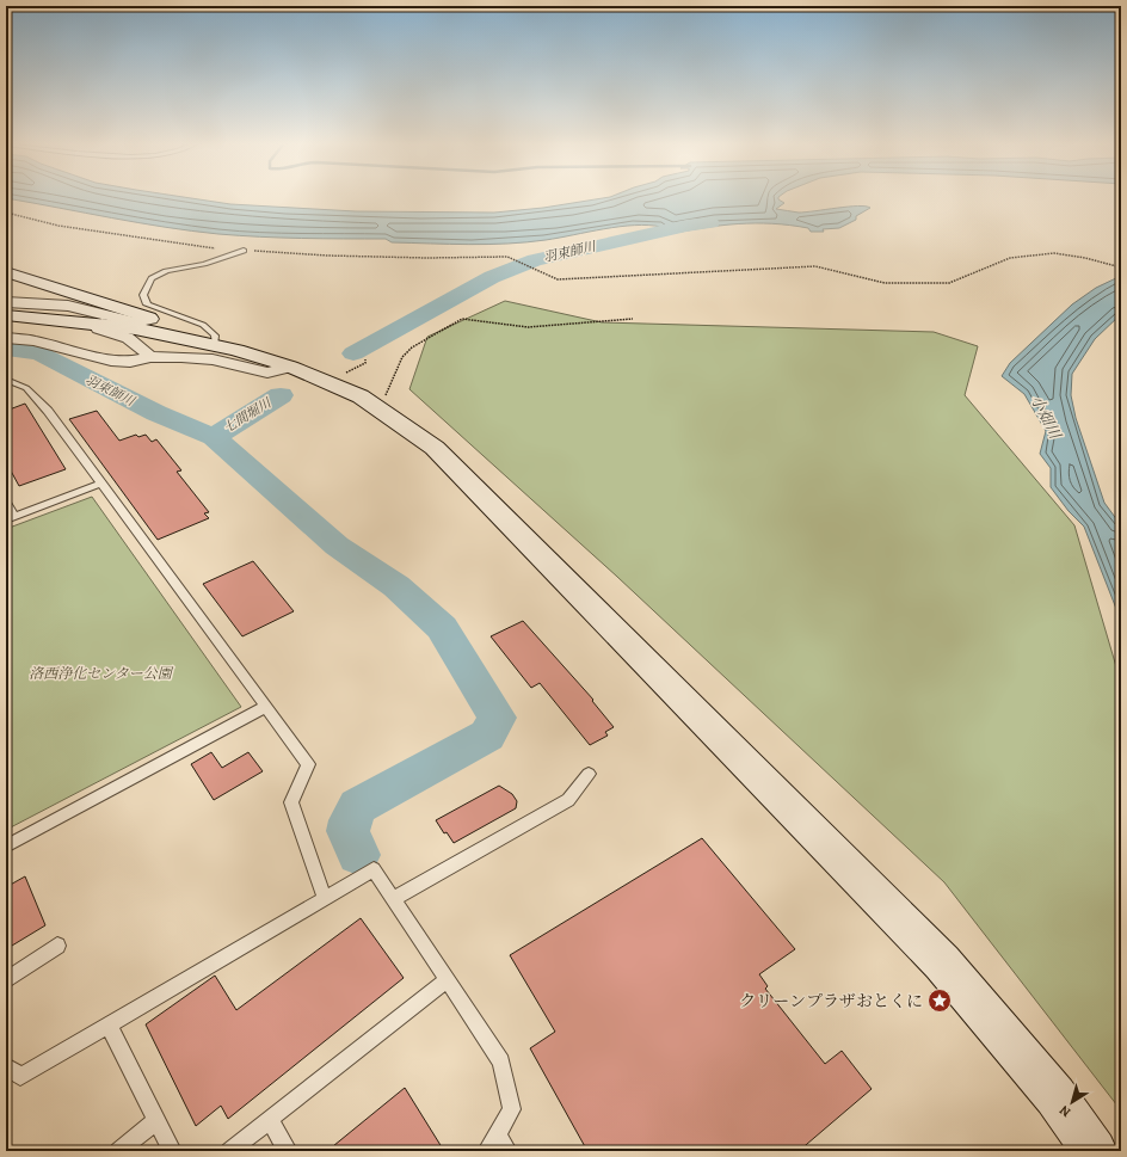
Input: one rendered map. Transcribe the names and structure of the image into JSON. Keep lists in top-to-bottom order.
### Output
{
  "water": ["羽束師川", "七間堀川", "小畑川"],
  "parks": ["洛西浄化センター公園"],
  "places": {
    "place": ["クリーンプラザおとくに"]
  },
  "north": "bottom left"
}
